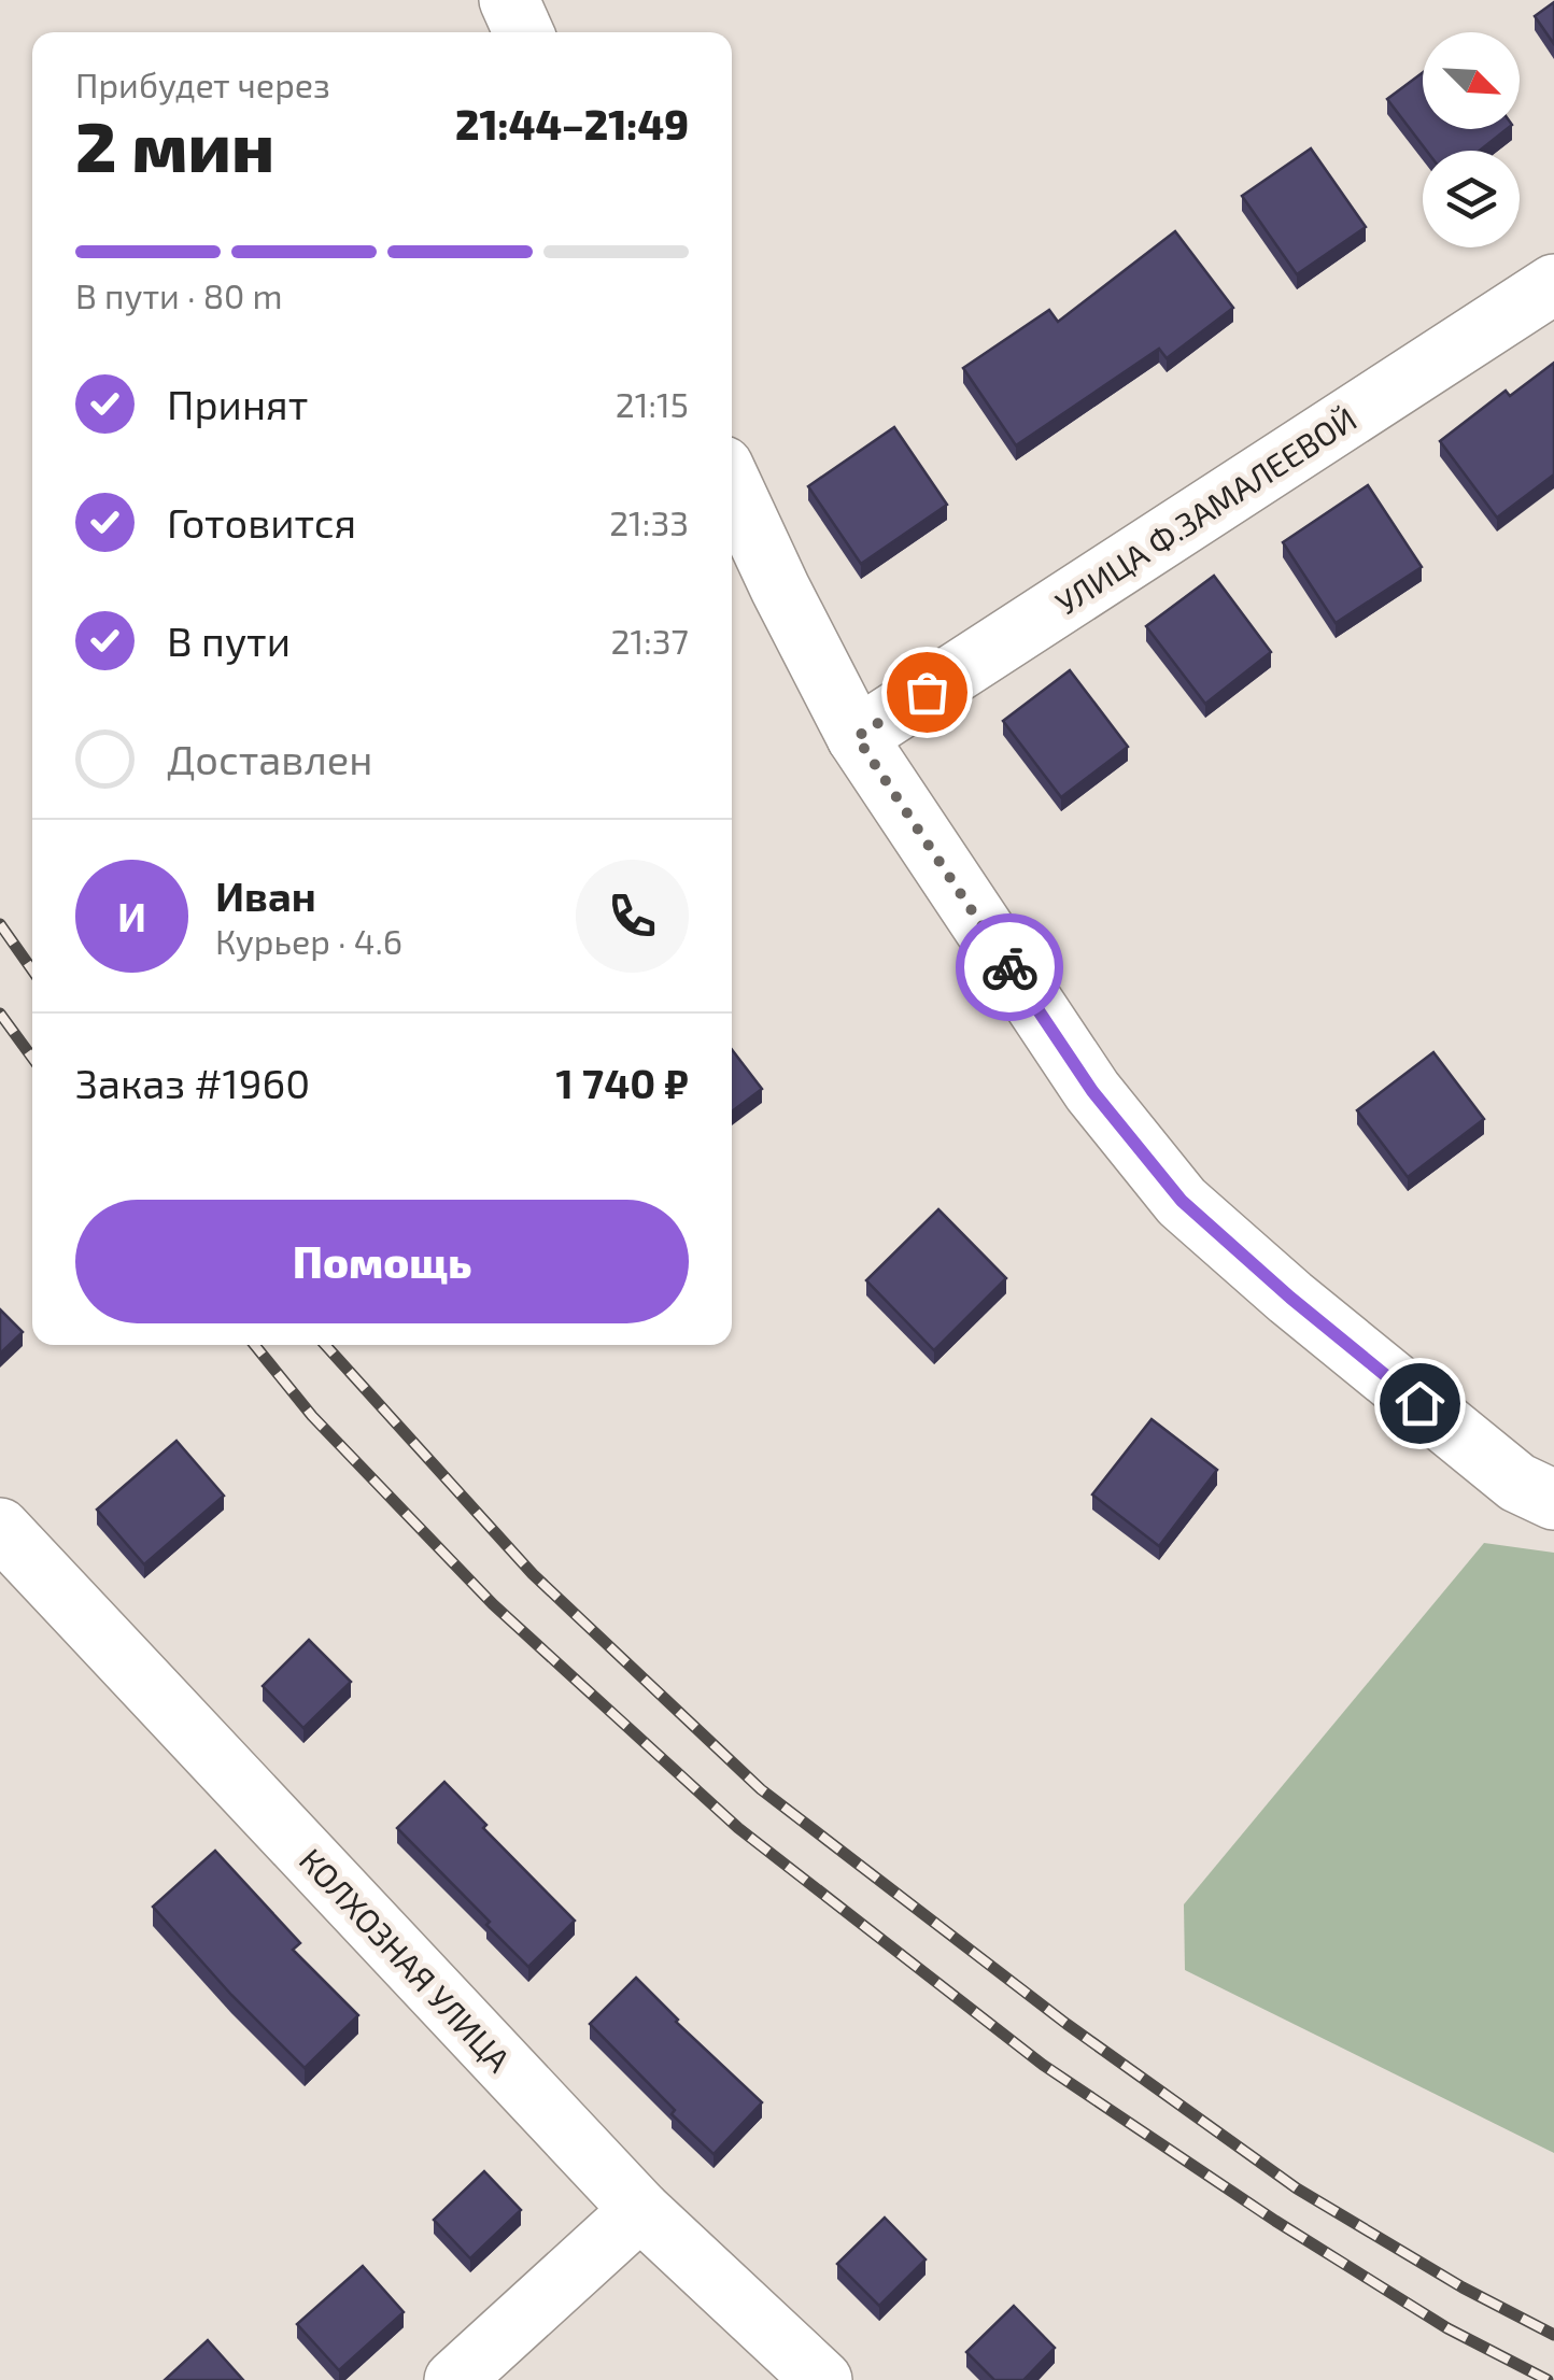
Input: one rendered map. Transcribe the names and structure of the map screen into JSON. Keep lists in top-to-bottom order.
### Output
{
  "streets": {
    "street": ["УЛИЦА Ф.ЗАМАЛЕЕВОЙ", "КОЛХОЗНАЯ УЛИЦА"]
  },
  "north": "bottom right",
  "page": {
    "heading": ["2 мин", "Прибудет через", "21:44–21:49"],
    "panel": [
      "Иван",
      "Курьер · 4.6",
      "Заказ #1960",
      "1 740 ₽"
    ],
    "bar": "В пути · 80 m",
    "list": [
      ["Принят", "21:15"],
      ["Готовится", "21:33"],
      ["В пути", "21:37"],
      "Доставлен"
    ],
    "round": "И",
    "buttons": "Помощь"
  }
}
